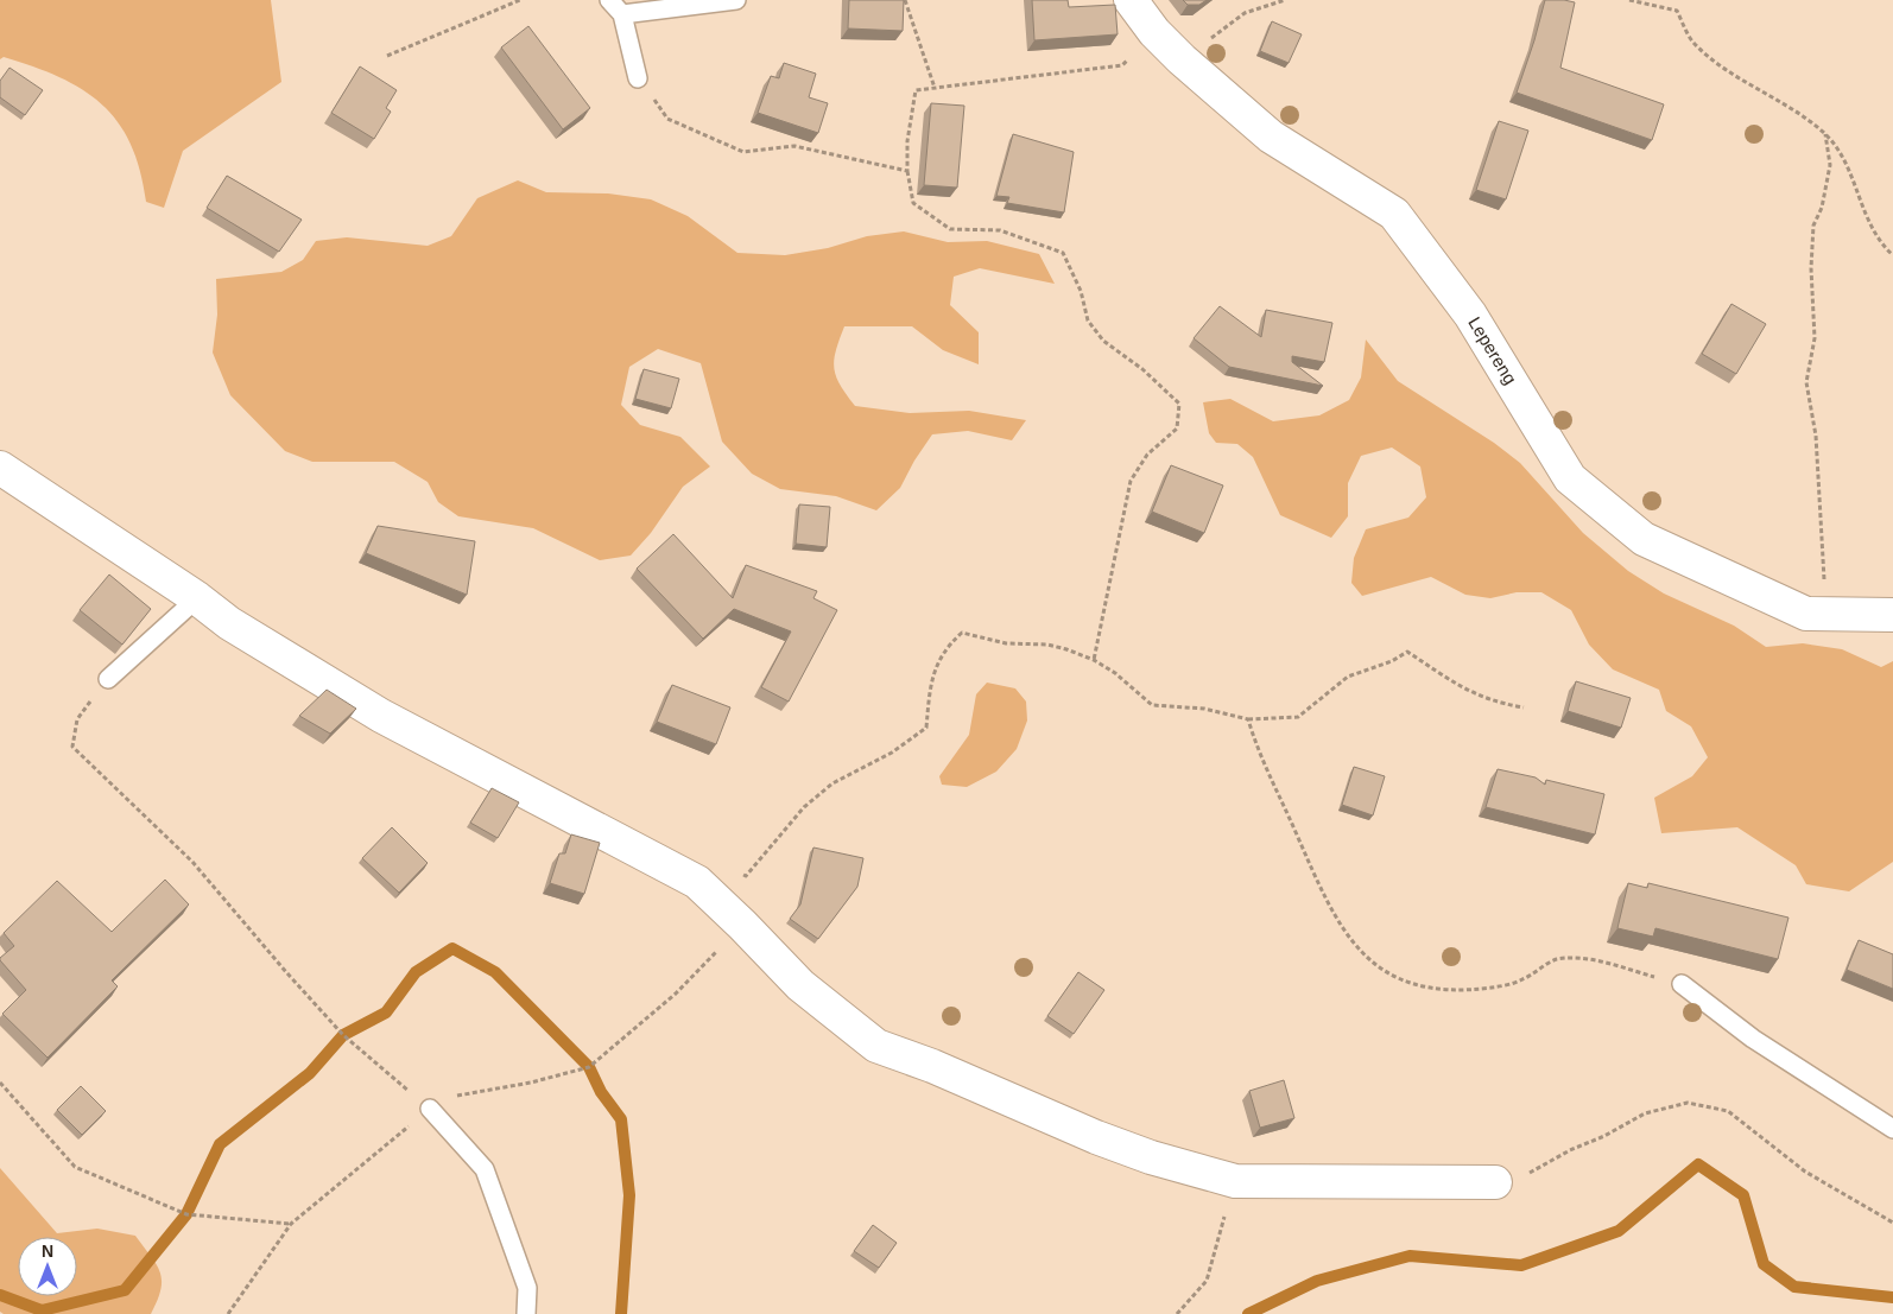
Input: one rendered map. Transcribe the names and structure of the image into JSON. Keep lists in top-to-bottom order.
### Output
{
  "streets": {
    "street": ["Lepereng"]
  },
  "north": "top"
}
